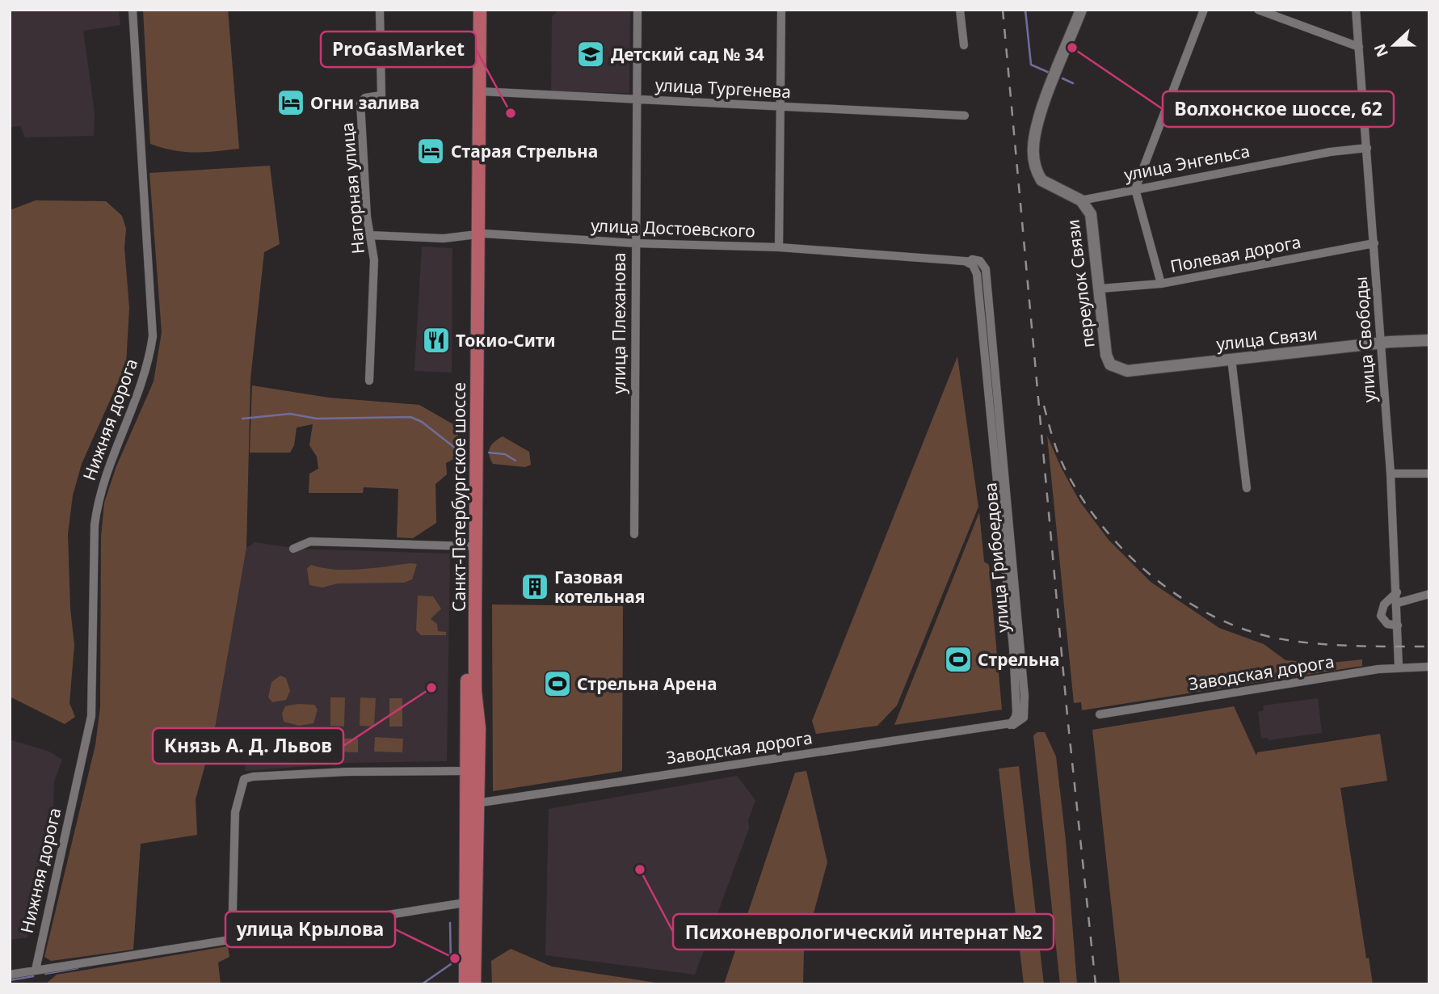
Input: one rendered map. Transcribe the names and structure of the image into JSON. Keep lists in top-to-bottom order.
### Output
{
  "streets": {
    "main road": ["Санкт-Петербургское шоссе"],
    "street": [
      "улица Тургенева",
      "улица Энгельса",
      "Нагорная улица",
      "улица Достоевского",
      "Полевая дорога",
      "переулок Связи",
      "улица Плеханова",
      "улица Связи",
      "улица Свободы",
      "Нижняя дорога",
      "улица Грибоедова",
      "Заводская дорога"
    ]
  },
  "crossings": [
    ["улица Тургенева", "улица Плеханова"],
    ["улица Тургенева", "Санкт-Петербургское шоссе"],
    ["улица Энгельса", "переулок Связи"],
    ["улица Энгельса", "улица Свободы"],
    ["Нагорная улица", "улица Достоевского"],
    ["улица Достоевского", "улица Плеханова"],
    ["улица Достоевского", "Санкт-Петербургское шоссе"],
    ["улица Достоевского", "улица Грибоедова"],
    ["Полевая дорога", "переулок Связи"],
    ["Полевая дорога", "улица Свободы"],
    ["переулок Связи", "улица Связи"],
    ["улица Связи", "улица Свободы"],
    ["улица Свободы", "Заводская дорога"],
    ["Санкт-Петербургское шоссе", "Заводская дорога"],
    ["улица Грибоедова", "Заводская дорога"]
  ],
  "places": {
    "other": [
      "Волхонское шоссе, 62",
      "ProGasMarket",
      "Князь А. Д. Львов",
      "Психоневрологический интернат №2",
      "улица Крылова"
    ],
    "school or university": ["Детский сад № 34"],
    "hotel": ["Огни залива", "Старая Стрельна"],
    "restaurant": ["Токио-Сити"],
    "building": ["Газовая котельная"],
    "sports": ["Стрельна", "Стрельна Арена"]
  },
  "north": "left"
}
